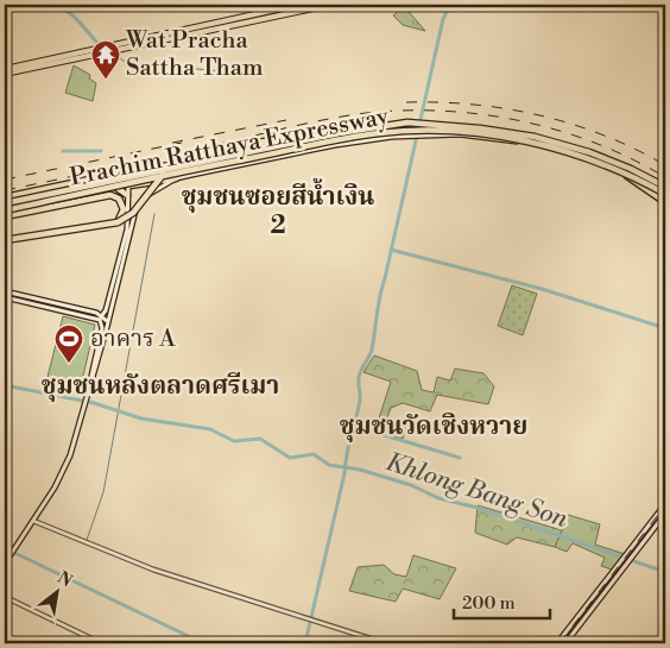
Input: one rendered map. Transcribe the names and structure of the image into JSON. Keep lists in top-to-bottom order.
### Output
{
  "streets": {
    "highway": ["Prachim Ratthaya Expressway"]
  },
  "districts": ["ชุมชนซอยสีน้ำเงิน 2", "ชุมชนหลังตลาดศรีเมา", "ชุมชนวัดเชิงหวาย"],
  "water": ["Khlong Bang Son"],
  "places": {
    "temple": ["Wat Pracha Sattha Tham"],
    "sports": ["อาคาร A"]
  },
  "scale_bar": "200 m",
  "north": "top right"
}
